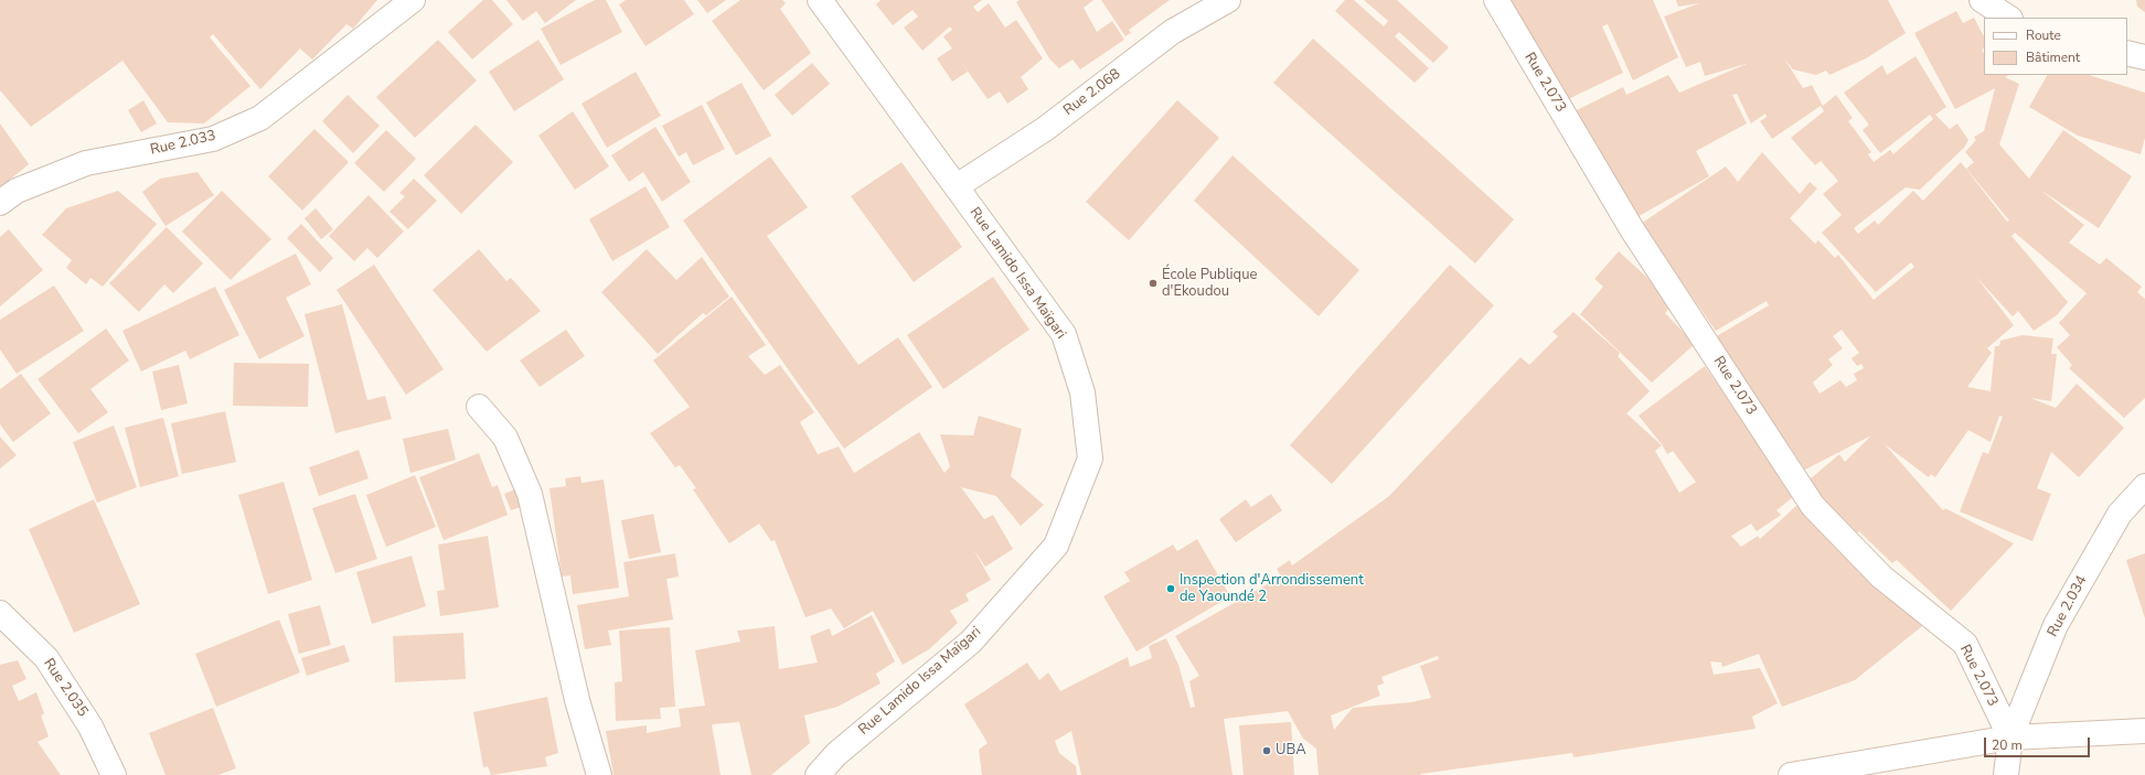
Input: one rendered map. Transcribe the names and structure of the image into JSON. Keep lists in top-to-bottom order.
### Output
{
  "streets": {
    "street": [
      "Rue 2.073",
      "Rue 2.068",
      "Rue 2.033",
      "Rue Lamido Issa Maïgari",
      "Rue 2.034",
      "Rue 2.035"
    ]
  },
  "crossings": [
    ["Rue 2.073", "Rue 2.034"],
    ["Rue 2.068", "Rue Lamido Issa Maïgari"]
  ],
  "places": ["École Publique d'Ekoudou", "Inspection d'Arrondissement de Yaoundé 2", "UBA"],
  "legend": ["Route", "Bâtiment"],
  "scale_bar": "20 m"
}
